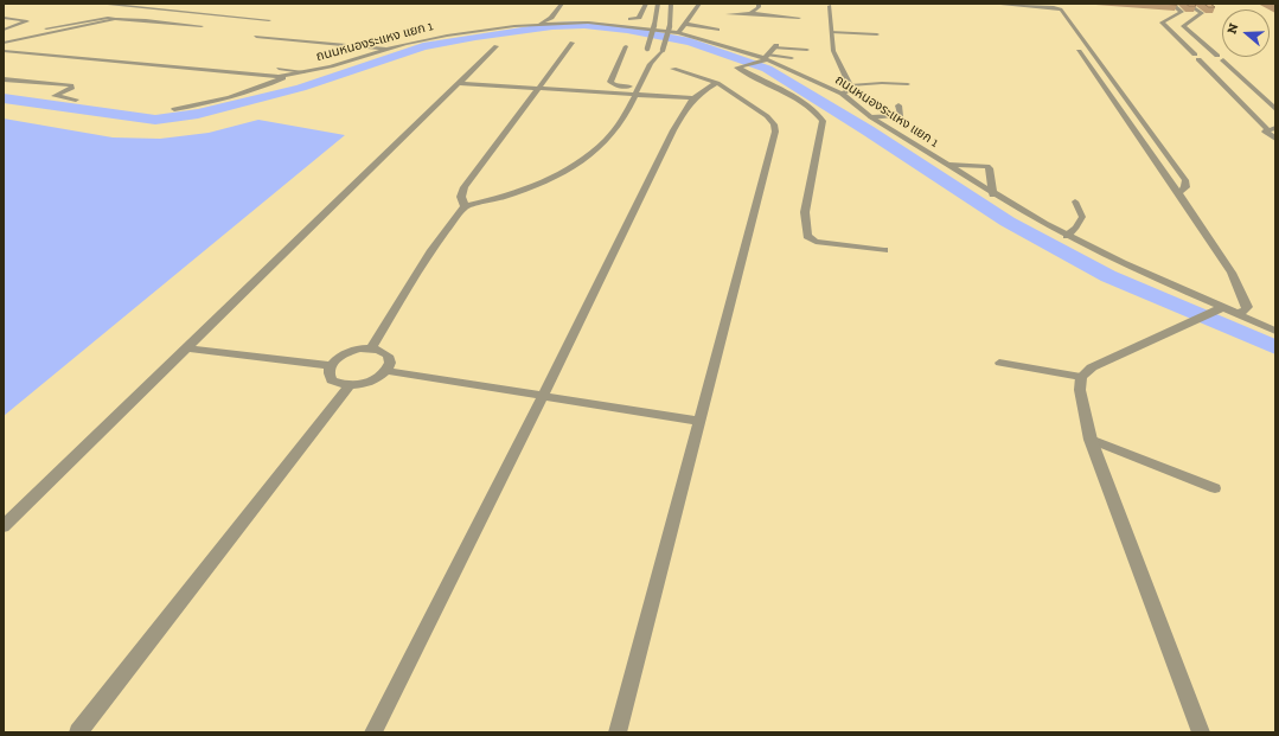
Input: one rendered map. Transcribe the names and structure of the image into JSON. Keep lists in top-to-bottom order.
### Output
{
  "streets": {
    "street": ["ถนนหนองระแหง แยก 1"]
  },
  "north": "left"
}
